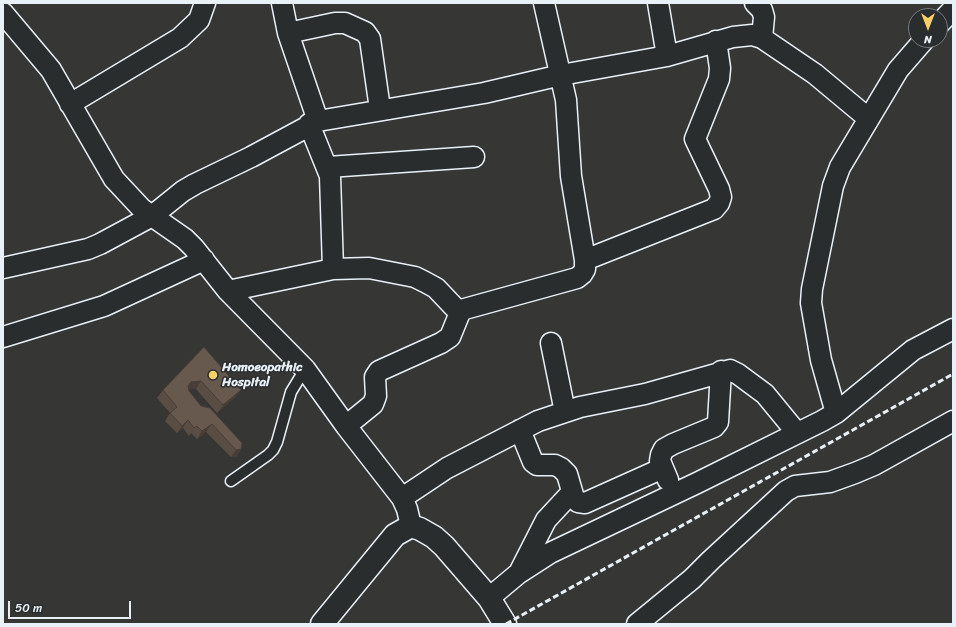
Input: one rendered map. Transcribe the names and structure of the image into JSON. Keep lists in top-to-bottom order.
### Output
{
  "places": ["Homoeopathic Hospital"],
  "scale_bar": "50 m",
  "north": "bottom"
}
